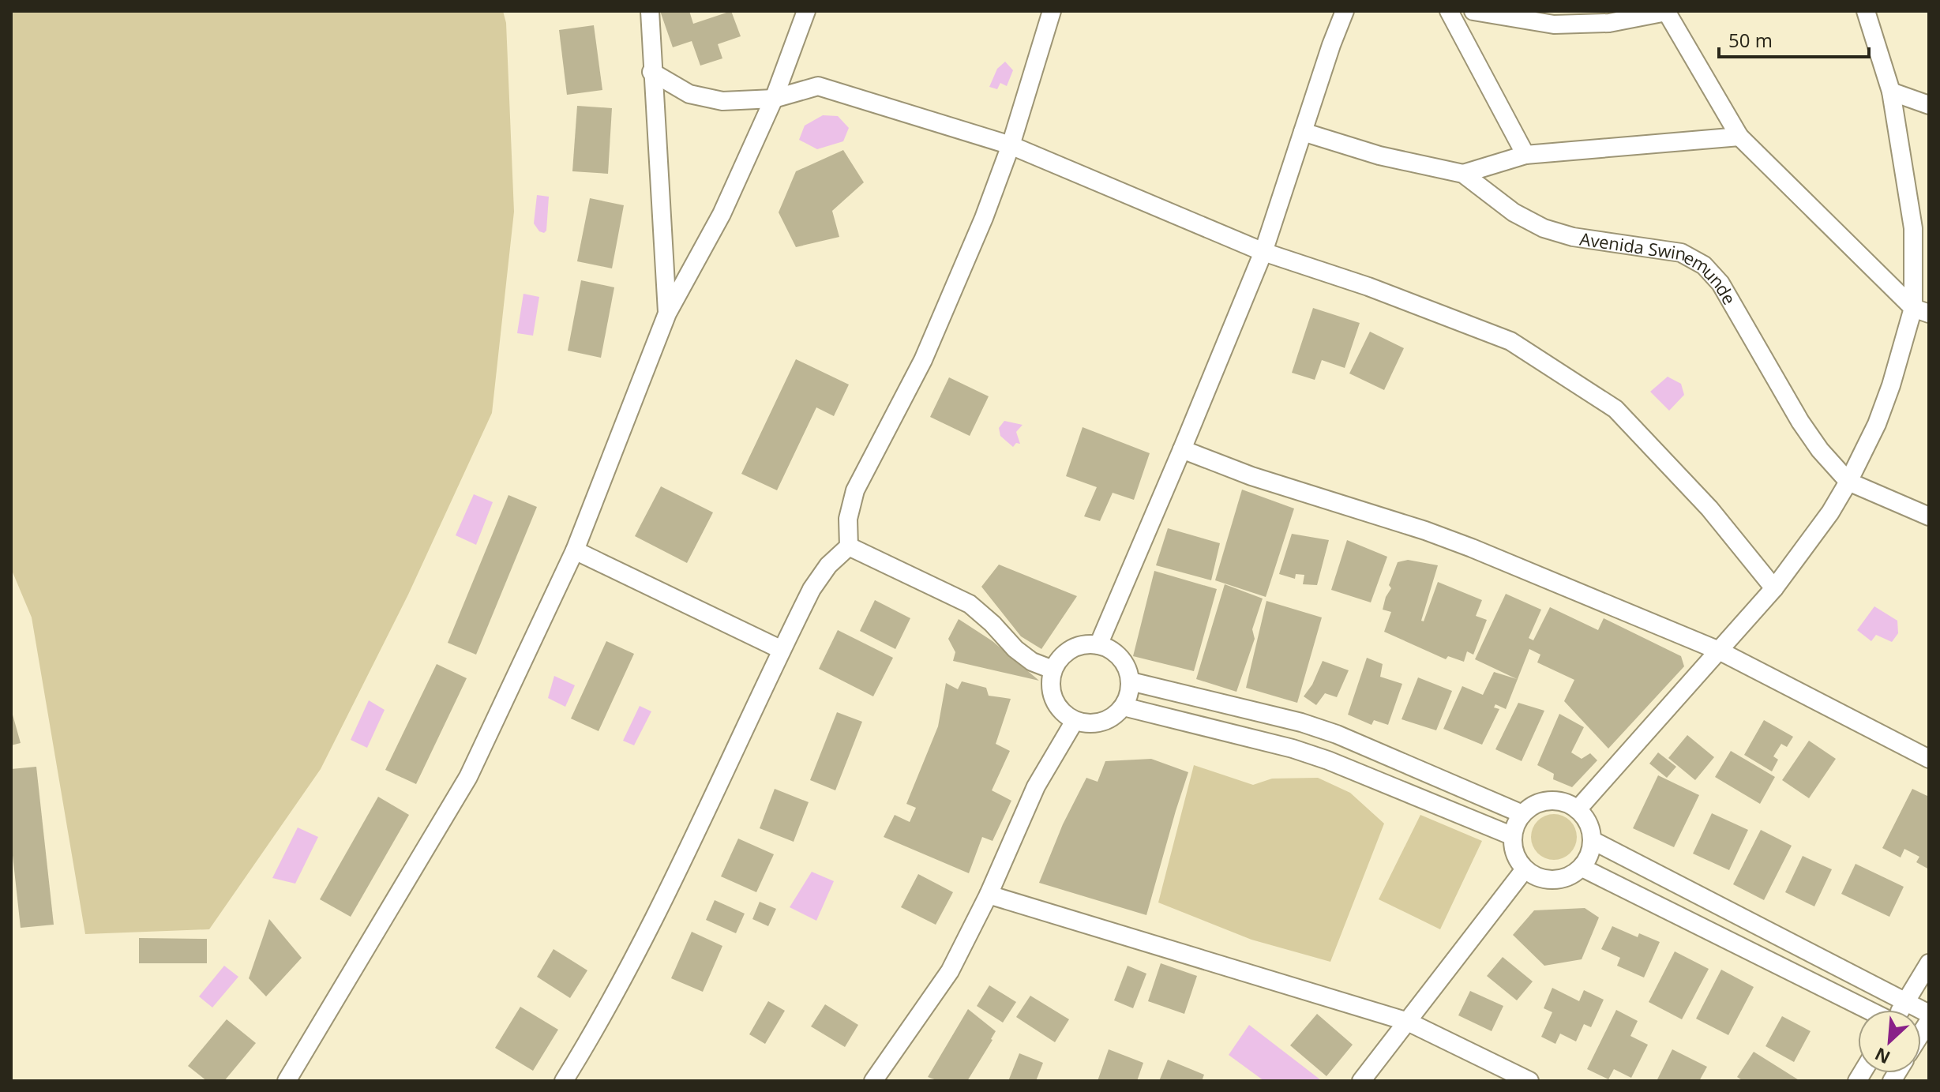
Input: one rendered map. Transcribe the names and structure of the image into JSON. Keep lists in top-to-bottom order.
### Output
{
  "streets": {
    "street": ["Avenida Swinemunde"]
  },
  "scale_bar": "50 m",
  "north": "bottom left"
}
